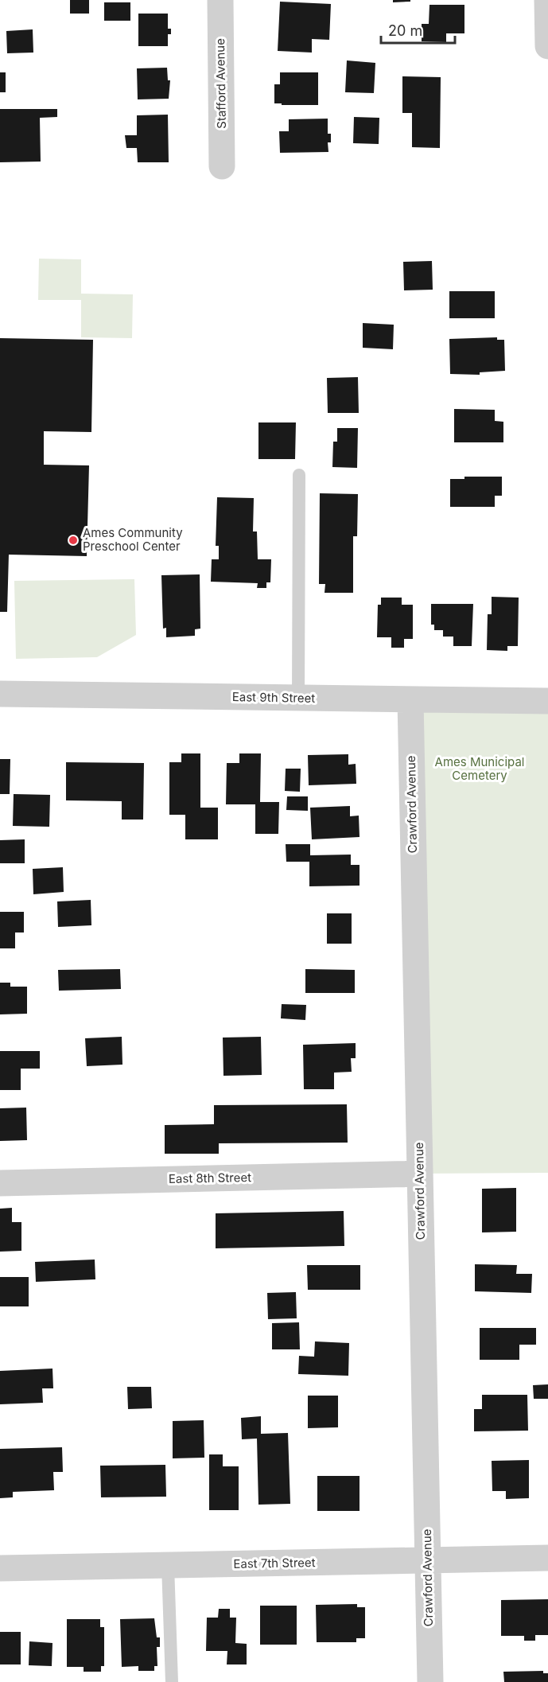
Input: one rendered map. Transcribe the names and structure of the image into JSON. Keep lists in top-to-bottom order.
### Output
{
  "streets": {
    "street": [
      "Stafford Avenue",
      "East 9th Street",
      "Crawford Avenue",
      "East 8th Street",
      "East 7th Street"
    ]
  },
  "crossings": [
    ["East 9th Street", "Crawford Avenue"],
    ["Crawford Avenue", "East 8th Street"],
    ["Crawford Avenue", "East 7th Street"]
  ],
  "parks": ["Ames Municipal Cemetery"],
  "places": ["Ames Community Preschool Center"],
  "scale_bar": "20 m"
}
